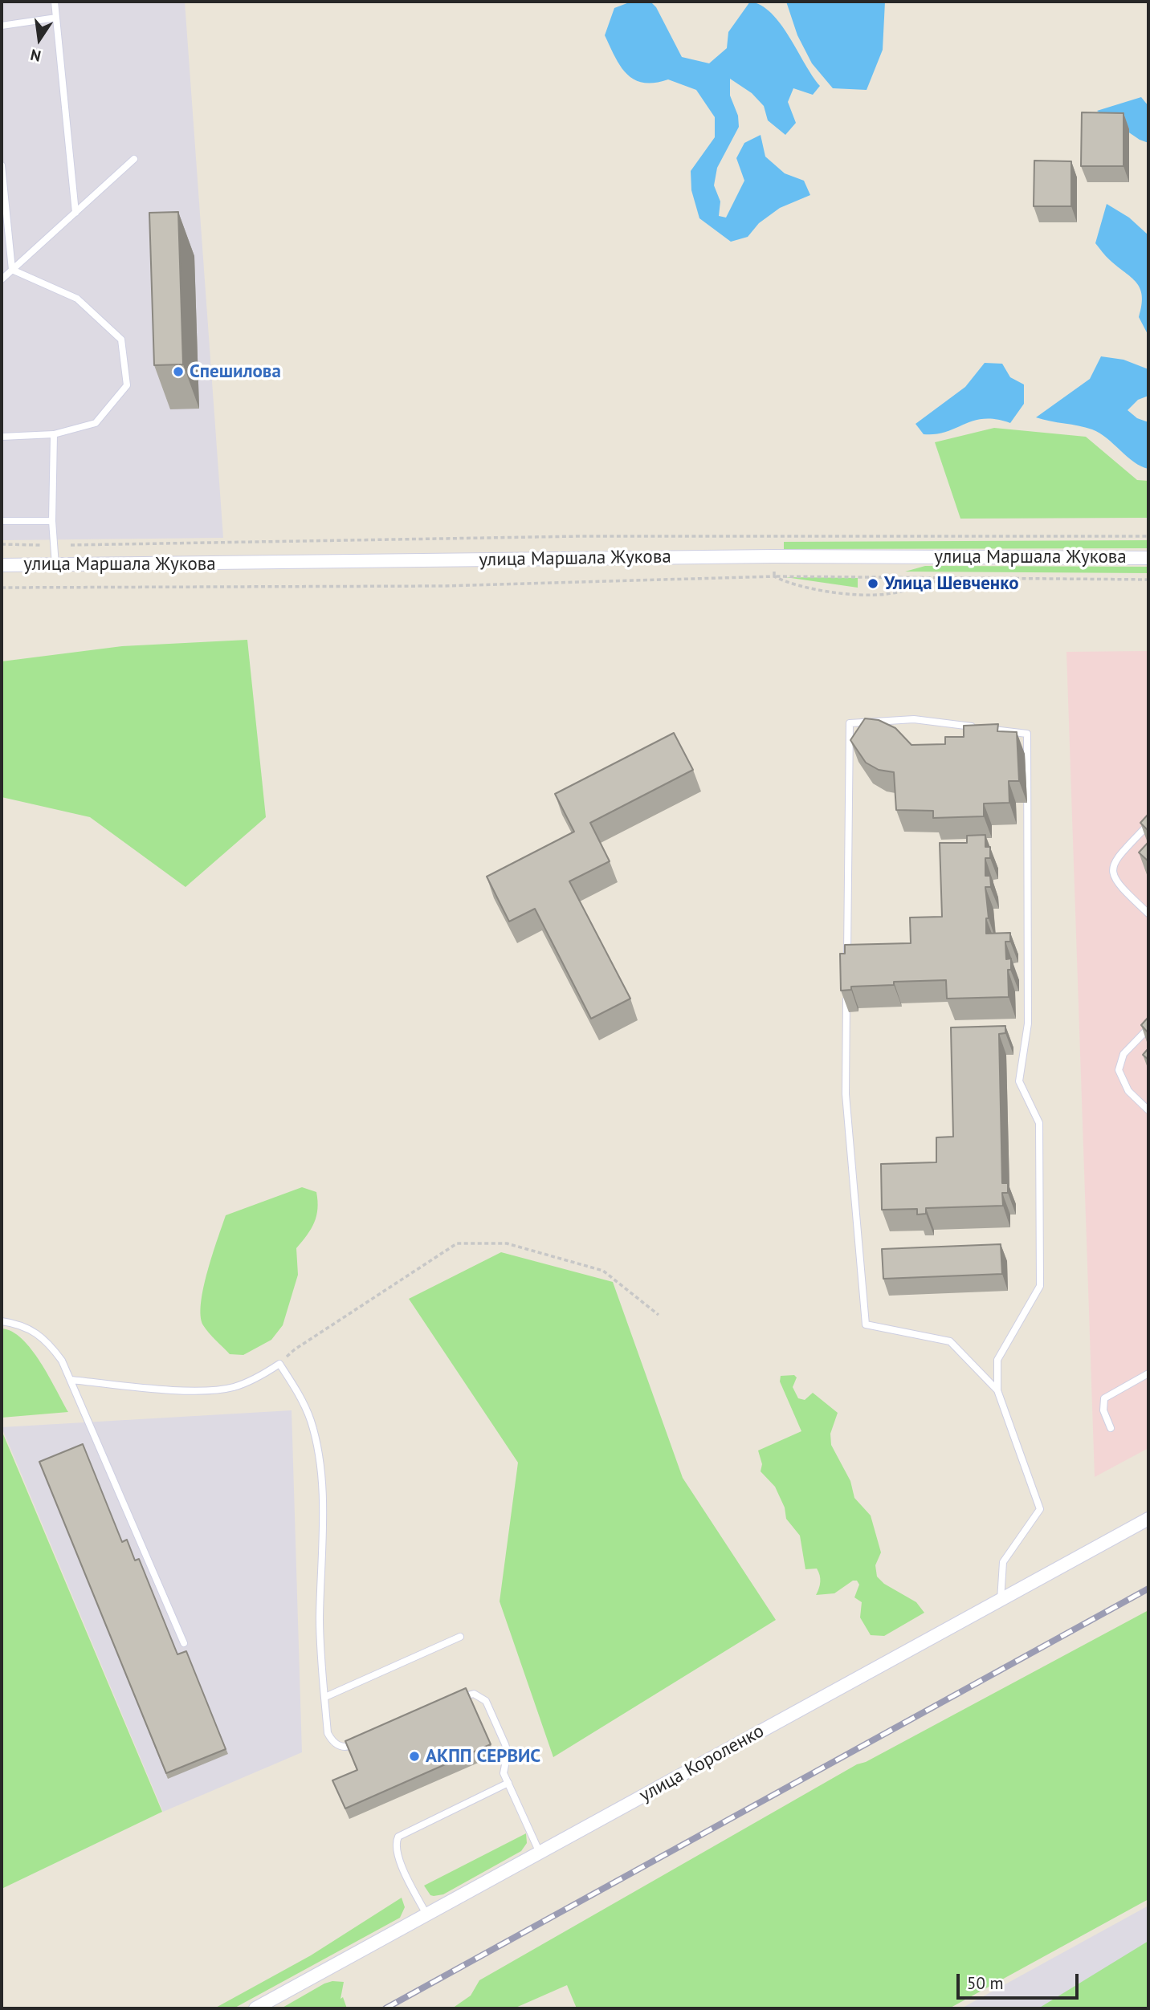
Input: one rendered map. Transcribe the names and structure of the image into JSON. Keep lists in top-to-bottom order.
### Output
{
  "streets": {
    "street": ["улица Маршала Жукова", "улица Короленко"]
  },
  "places": ["Спешилова", "Улица Шевченко", "АКПП СЕРВИС"],
  "scale_bar": "50 m",
  "north": "bottom"
}
